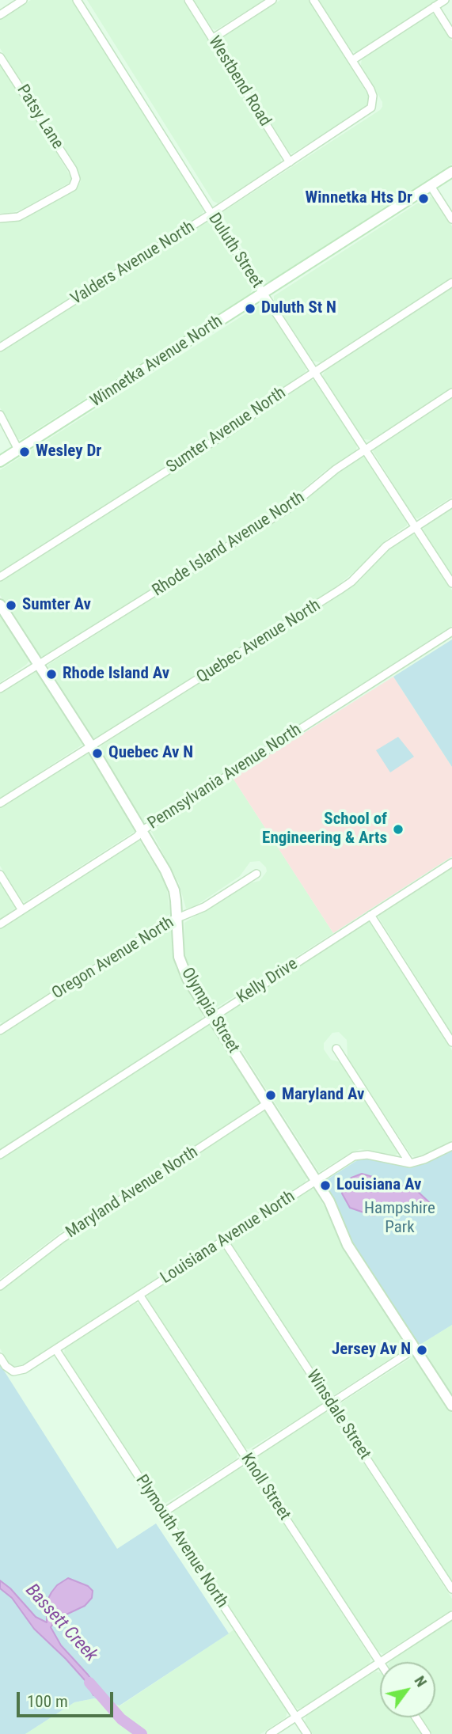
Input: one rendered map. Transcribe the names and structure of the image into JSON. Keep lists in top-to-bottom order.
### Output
{
  "streets": {
    "street": [
      "Westbend Road",
      "Patsy Lane",
      "Duluth Street",
      "Valders Avenue North",
      "Winnetka Avenue North",
      "Sumter Avenue North",
      "Rhode Island Avenue North",
      "Quebec Avenue North",
      "Pennsylvania Avenue North",
      "Oregon Avenue North",
      "Kelly Drive",
      "Olympia Street",
      "Maryland Avenue North",
      "Louisiana Avenue North",
      "Winsdale Street",
      "Knoll Street",
      "Plymouth Avenue North"
    ]
  },
  "crossings": [
    ["Westbend Road", "Valders Avenue North"],
    ["Duluth Street", "Valders Avenue North"],
    ["Duluth Street", "Winnetka Avenue North"],
    ["Duluth Street", "Sumter Avenue North"],
    ["Duluth Street", "Rhode Island Avenue North"],
    ["Duluth Street", "Quebec Avenue North"],
    ["Rhode Island Avenue North", "Olympia Street"],
    ["Quebec Avenue North", "Olympia Street"],
    ["Pennsylvania Avenue North", "Olympia Street"],
    ["Oregon Avenue North", "Olympia Street"],
    ["Kelly Drive", "Olympia Street"],
    ["Olympia Street", "Maryland Avenue North"],
    ["Olympia Street", "Louisiana Avenue North"],
    ["Louisiana Avenue North", "Winsdale Street"],
    ["Louisiana Avenue North", "Knoll Street"],
    ["Louisiana Avenue North", "Plymouth Avenue North"]
  ],
  "water": ["Bassett Creek"],
  "parks": ["Hampshire Park"],
  "places": [
    "Winnetka Hts Dr",
    "Duluth St N",
    "Wesley Dr",
    "Sumter Av",
    "Rhode Island Av",
    "Quebec Av N",
    "School of Engineering & Arts",
    "Maryland Av",
    "Louisiana Av",
    "Jersey Av N"
  ],
  "scale_bar": "100 m",
  "north": "top right"
}
